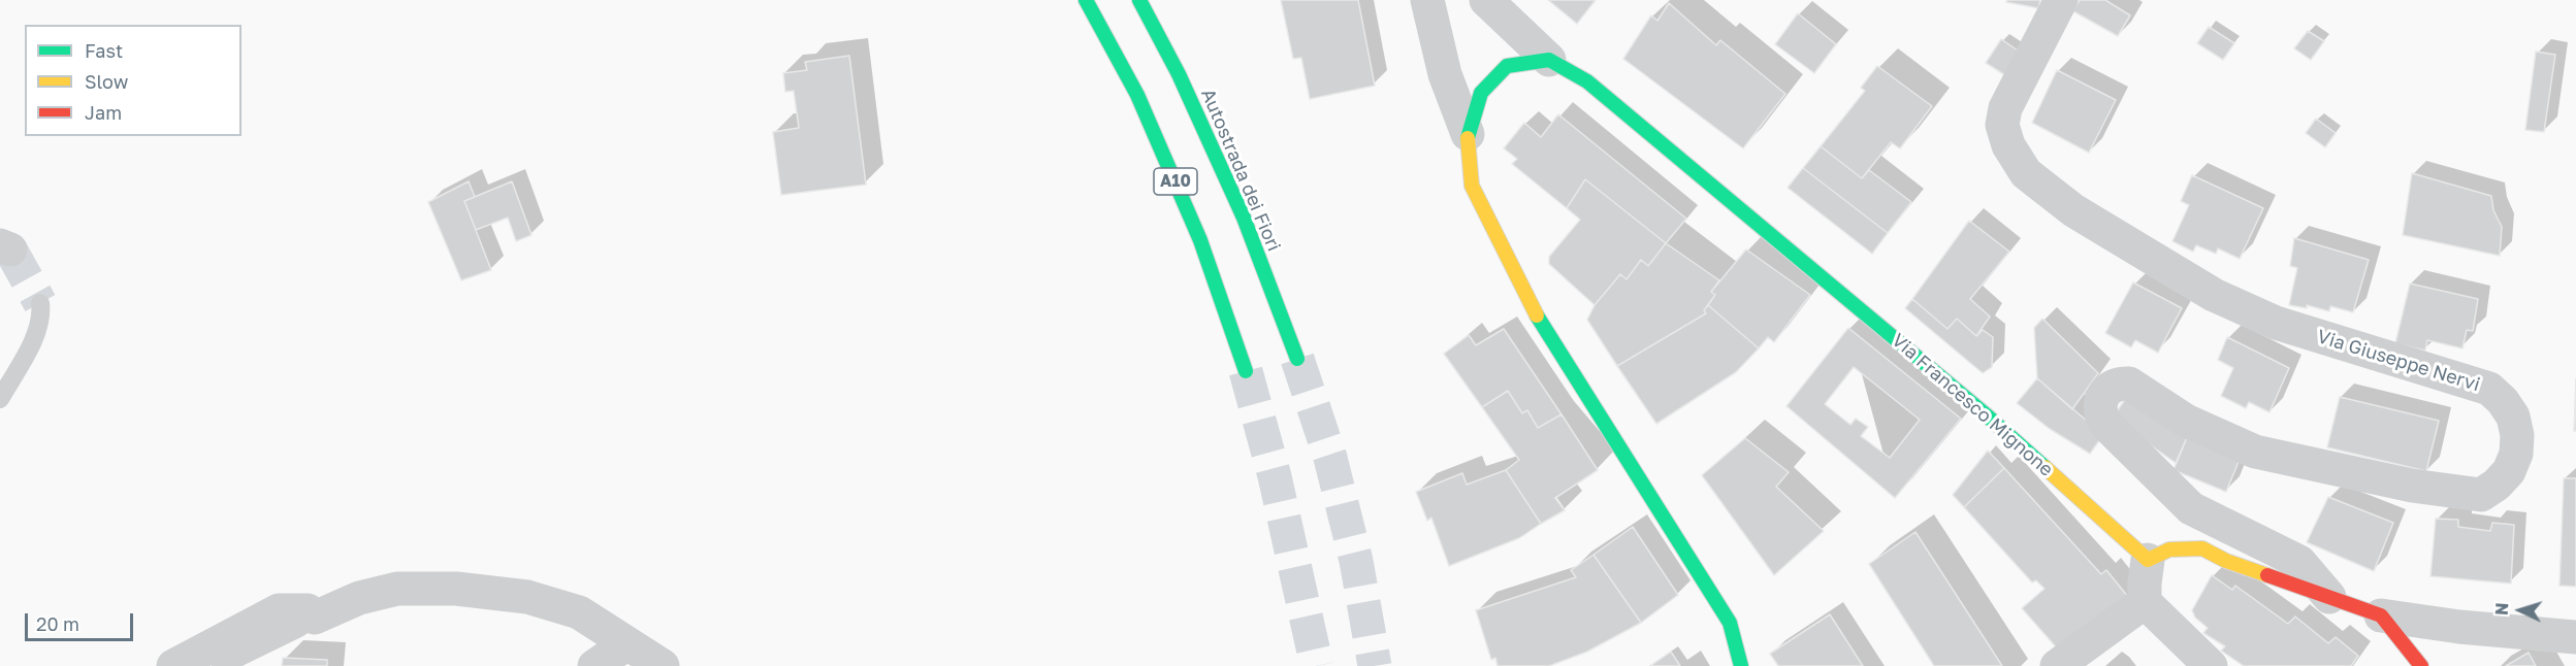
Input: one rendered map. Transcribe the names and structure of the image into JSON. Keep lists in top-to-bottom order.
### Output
{
  "streets": {
    "main road": ["Autostrada dei Fiori", "A10", "Via Francesco Mignone"],
    "street": ["Via Giuseppe Nervi"]
  },
  "legend": ["Fast", "Slow", "Jam"],
  "scale_bar": "20 m",
  "north": "left"
}
